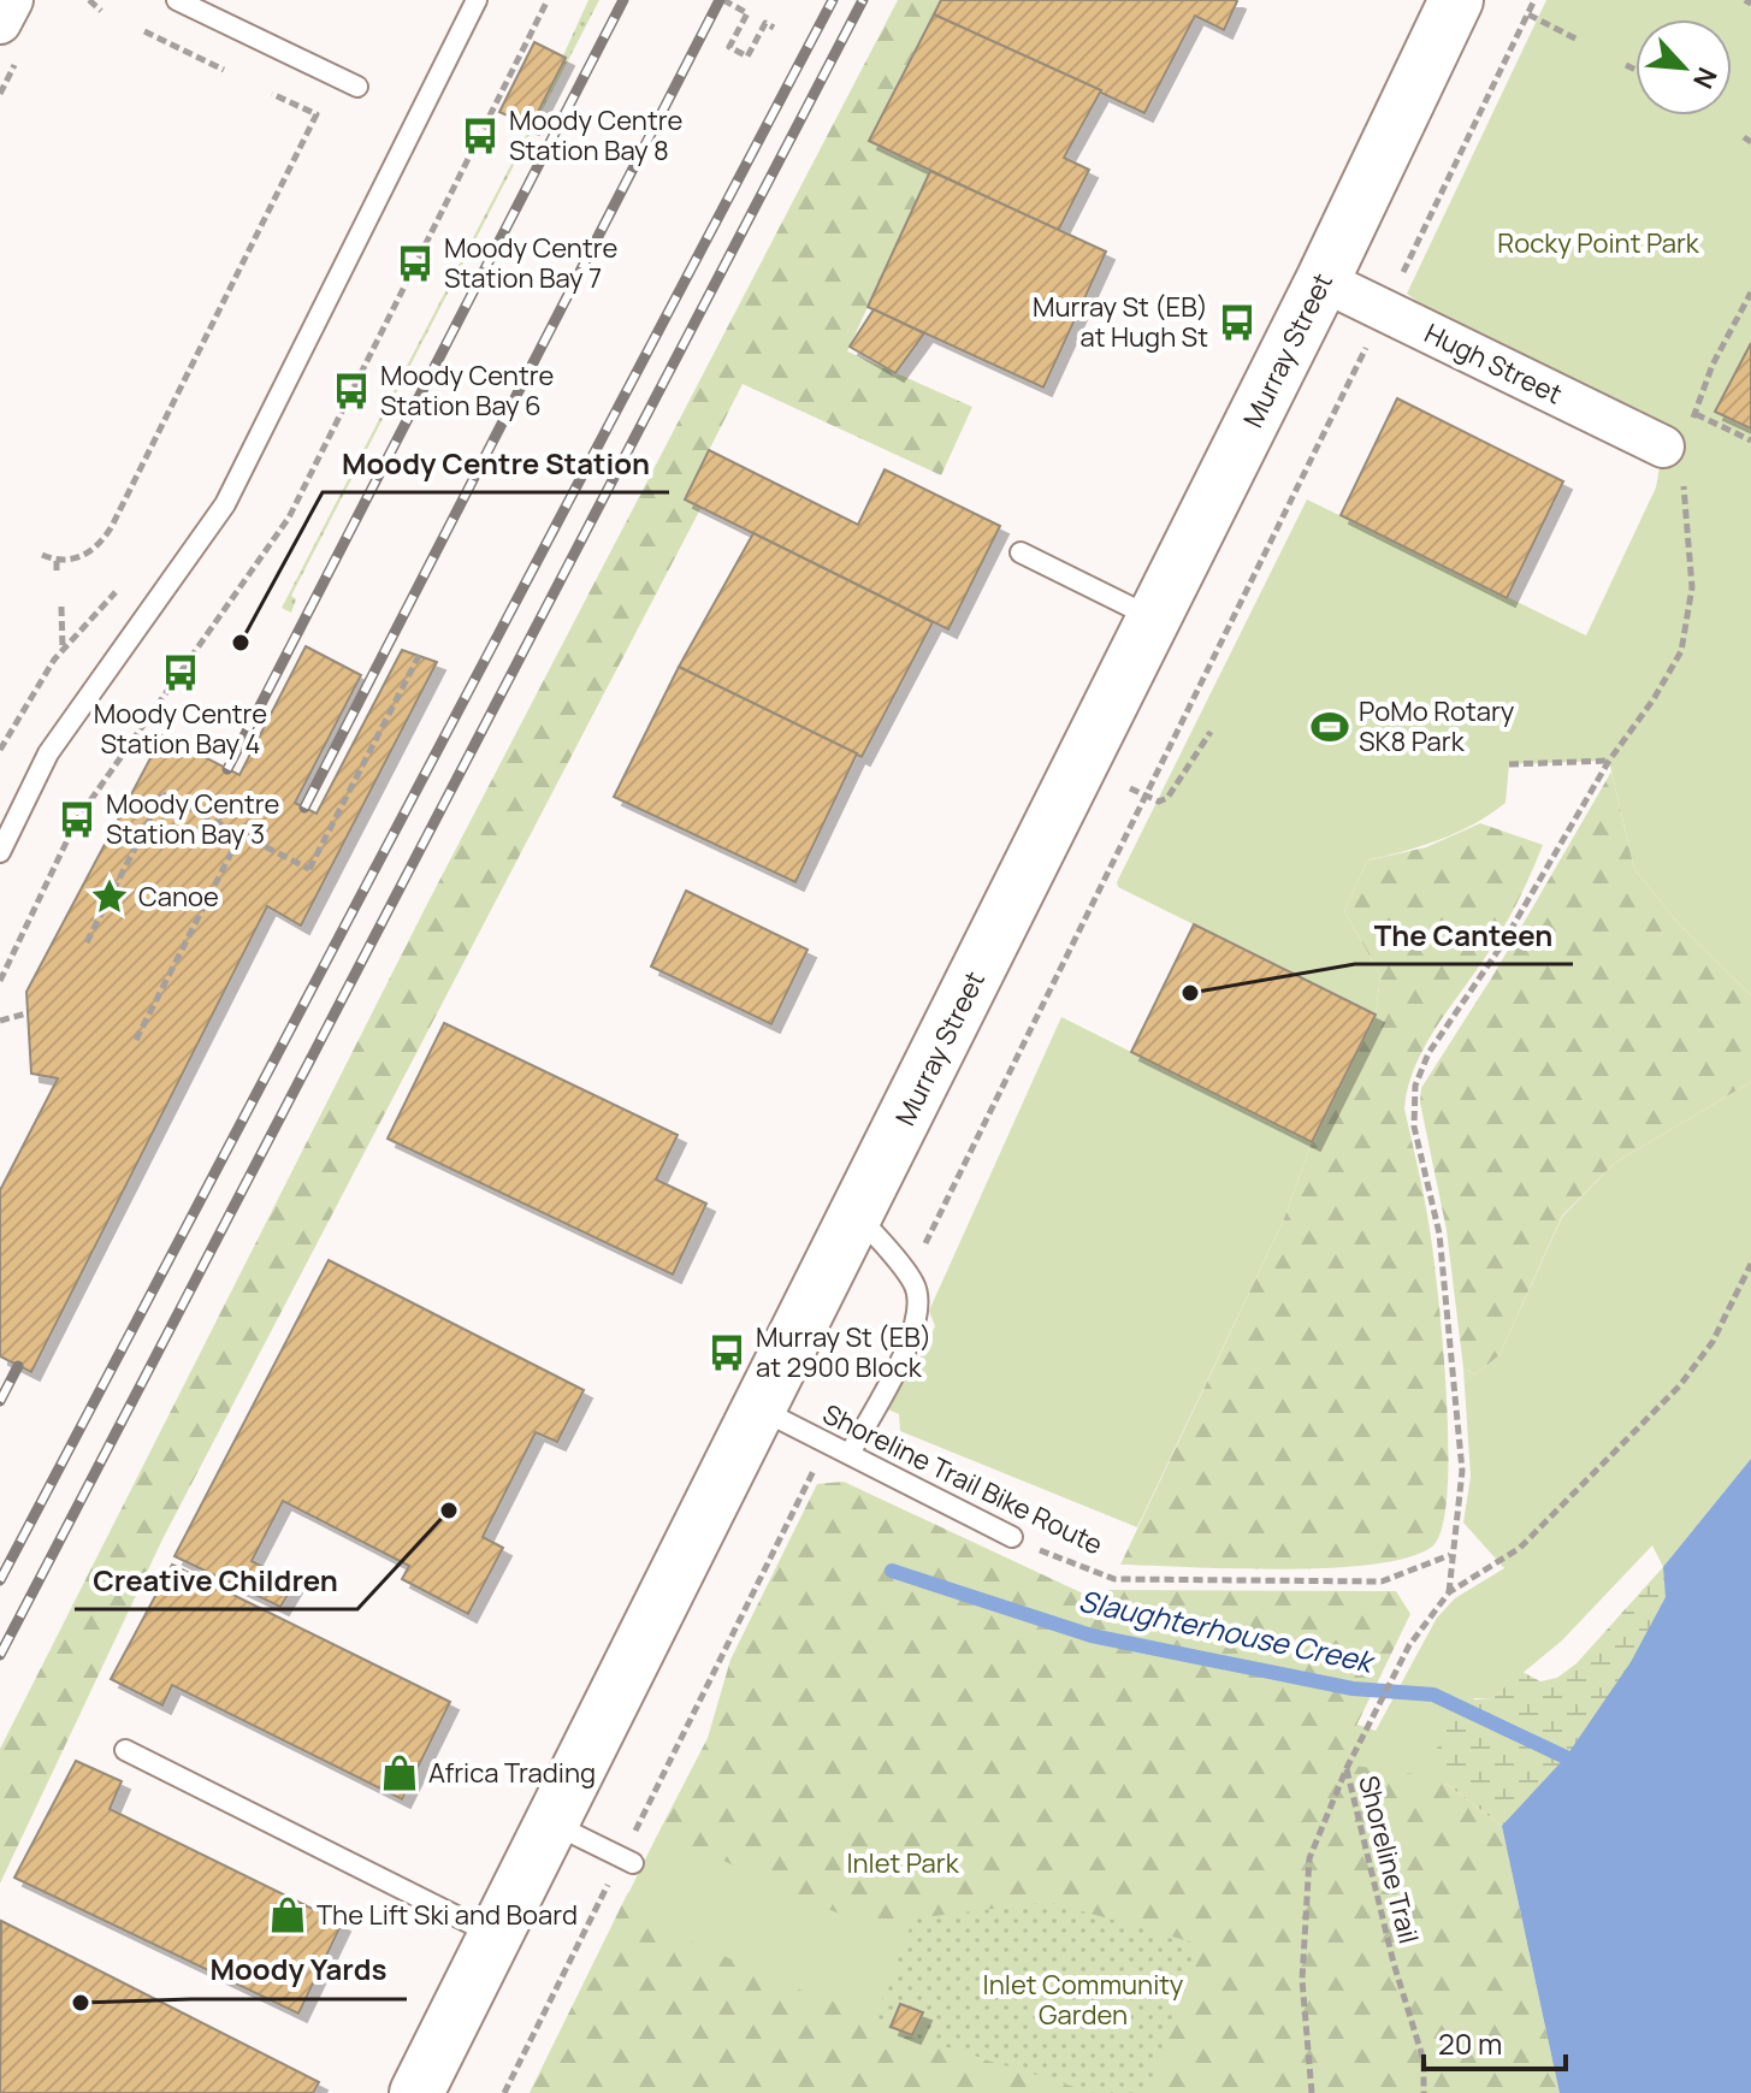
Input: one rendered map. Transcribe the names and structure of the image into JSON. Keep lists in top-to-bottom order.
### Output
{
  "streets": {
    "main road": ["Murray Street"],
    "street": ["Hugh Street"],
    "lane": ["Shoreline Trail Bike Route"],
    "path": ["Shoreline Trail"]
  },
  "crossings": [
    ["Murray Street", "Hugh Street"],
    ["Murray Street", "Shoreline Trail Bike Route"]
  ],
  "water": ["Slaughterhouse Creek"],
  "parks": ["Rocky Point Park", "Inlet Park", "Inlet Community Garden"],
  "places": {
    "bus stop": [
      "Moody Centre Station Bay 8",
      "Moody Centre Station Bay 7",
      "Murray St (EB) at Hugh St",
      "Moody Centre Station Bay 6",
      "Moody Centre Station Bay 4",
      "Moody Centre Station Bay 3",
      "Murray St (EB) at 2900 Block"
    ],
    "other": [
      "Moody Centre Station",
      "The Canteen",
      "Creative Children",
      "Moody Yards"
    ],
    "sports": ["PoMo Rotary SK8 Park"],
    "place": ["Canoe"],
    "shop": ["Africa Trading", "The Lift Ski and Board"]
  },
  "scale_bar": "20 m",
  "north": "bottom right"
}
